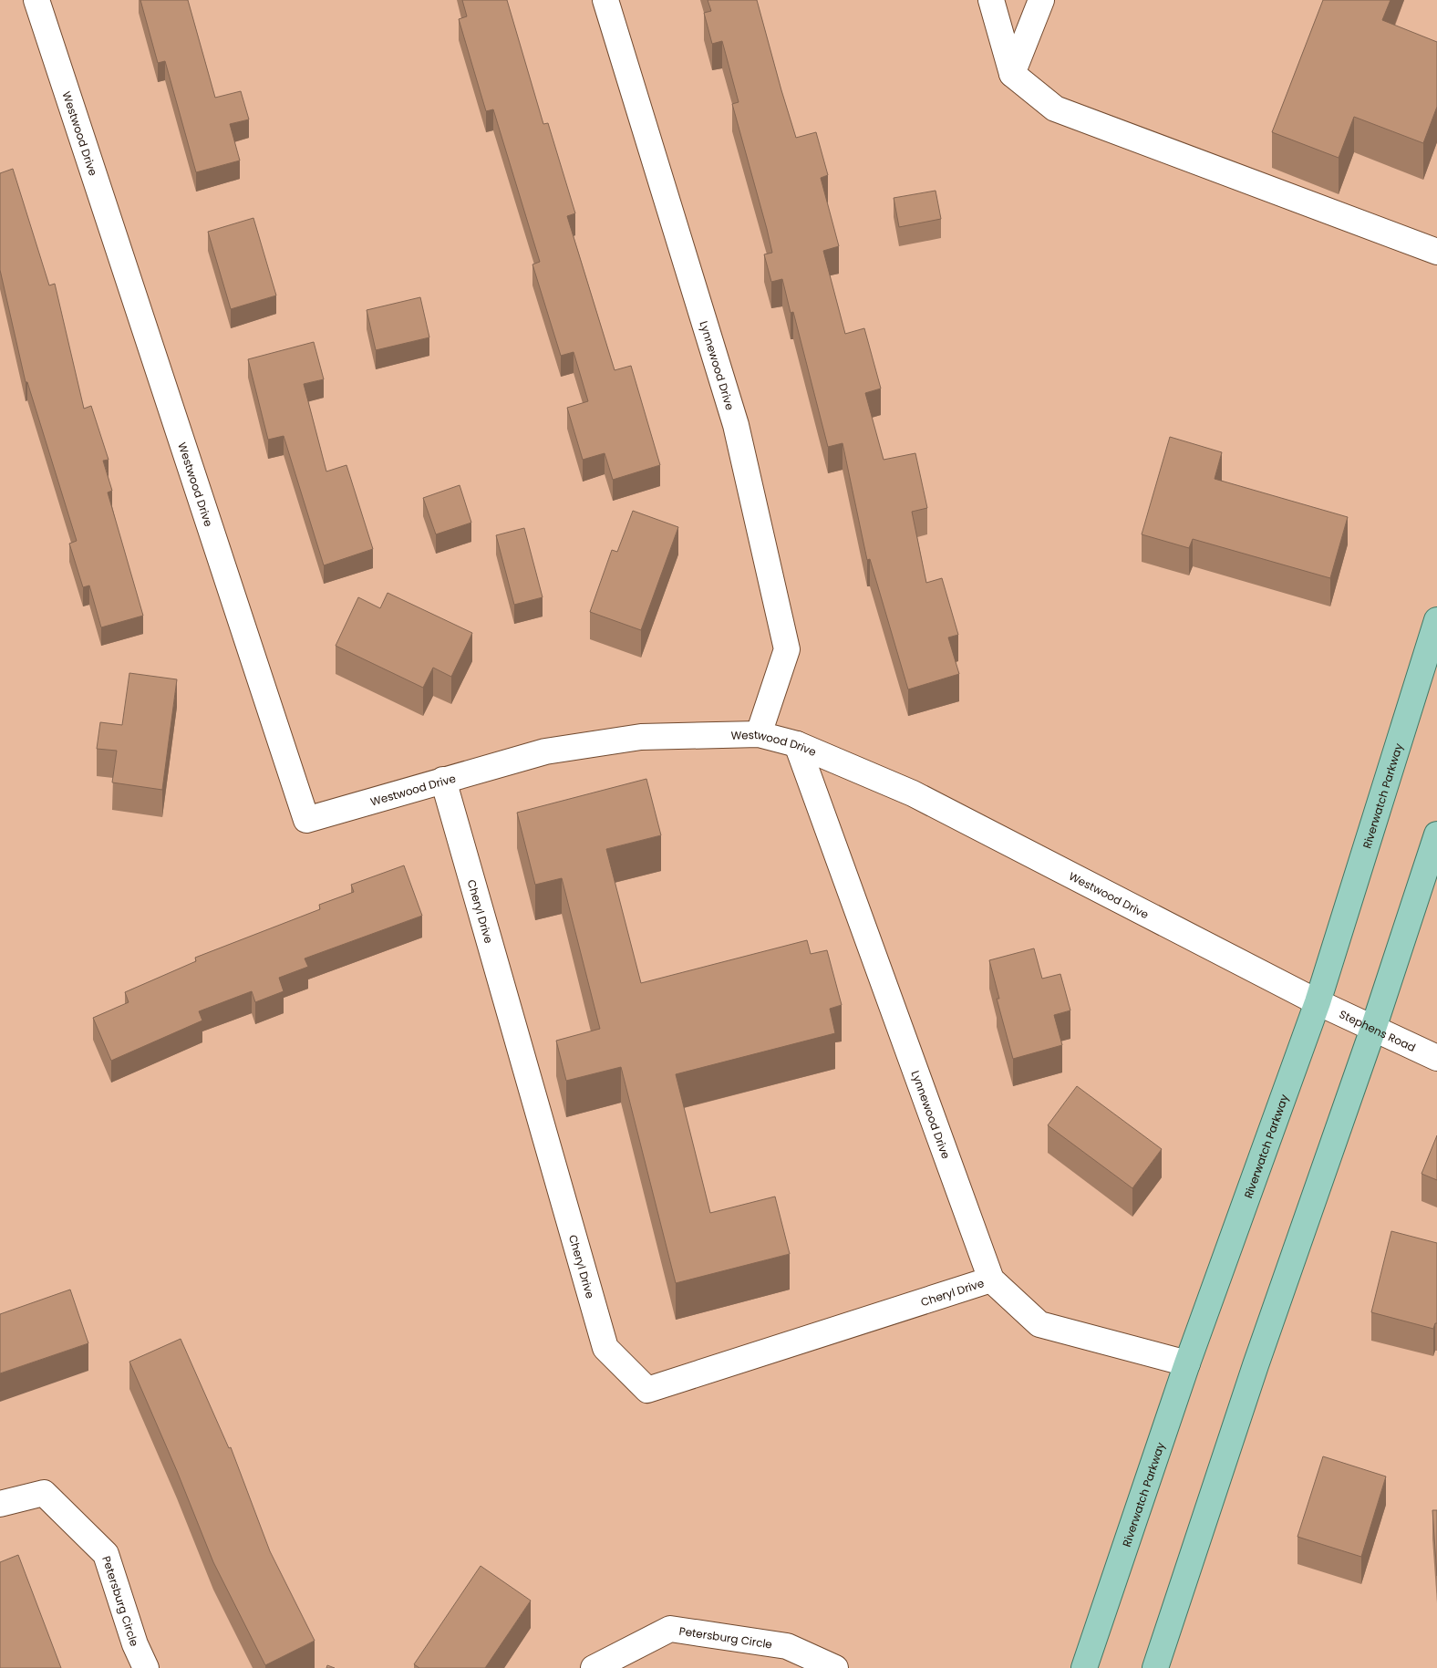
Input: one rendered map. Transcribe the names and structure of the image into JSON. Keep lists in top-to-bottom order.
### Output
{
  "streets": {
    "main road": ["Riverwatch Parkway"],
    "street": [
      "Westwood Drive",
      "Lynnewood Drive",
      "Cheryl Drive",
      "Stephens Road",
      "Petersburg Circle"
    ]
  },
  "crossings": [
    ["Westwood Drive", "Lynnewood Drive"],
    ["Westwood Drive", "Riverwatch Parkway"],
    ["Westwood Drive", "Cheryl Drive"],
    ["Westwood Drive", "Stephens Road"],
    ["Lynnewood Drive", "Riverwatch Parkway"],
    ["Lynnewood Drive", "Cheryl Drive"],
    ["Riverwatch Parkway", "Stephens Road"]
  ]
}
